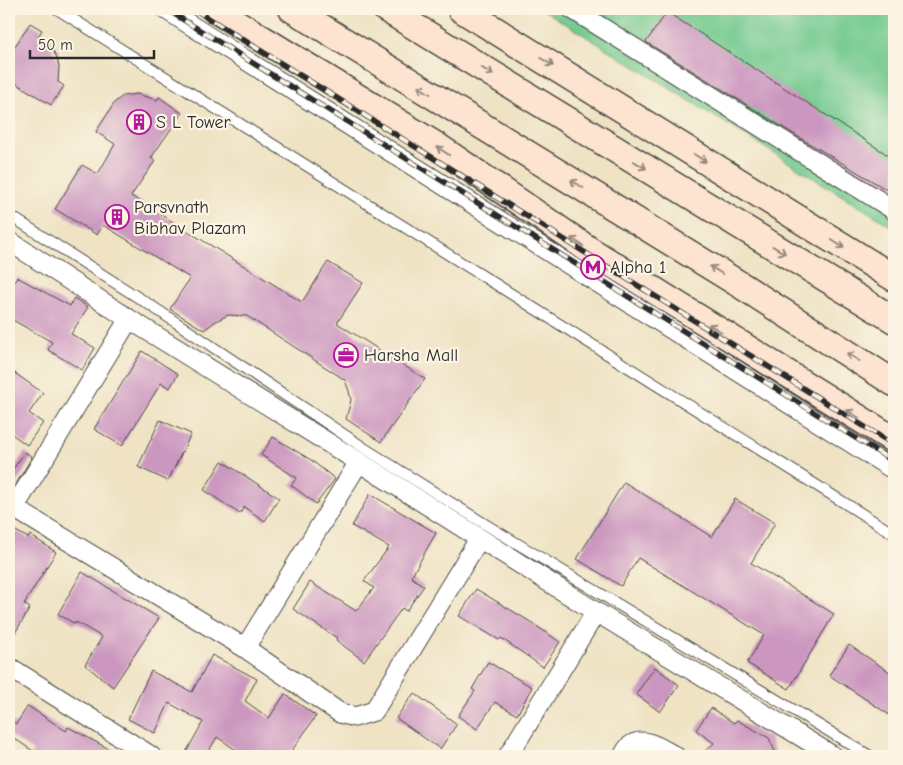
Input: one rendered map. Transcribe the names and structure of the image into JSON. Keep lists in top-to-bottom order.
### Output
{
  "places": {
    "building": ["S L Tower", "Parsvnath Bibhav Plazam"],
    "metro station": ["Alpha 1"],
    "office": ["Harsha Mall"]
  },
  "scale_bar": "50 m"
}
